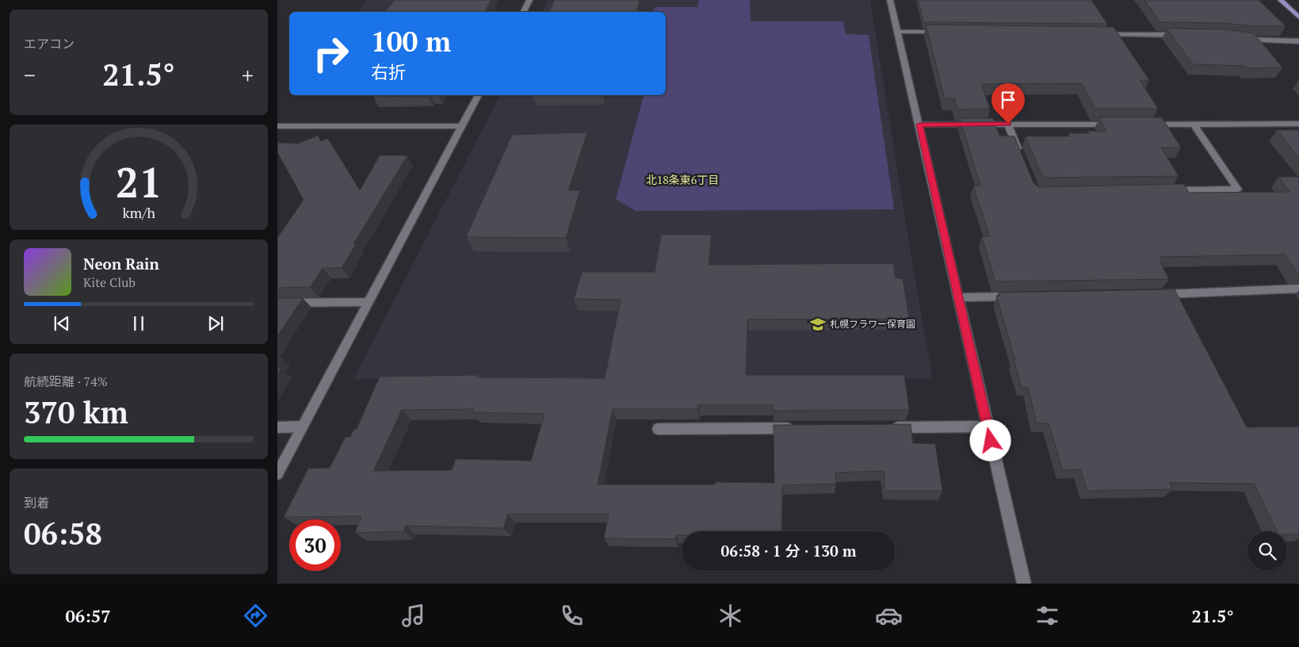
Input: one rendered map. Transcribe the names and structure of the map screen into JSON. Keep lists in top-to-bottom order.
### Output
{
  "districts": ["北18条東6丁目"],
  "places": {
    "school or university": ["札幌フラワー保育園"]
  },
  "page": {
    "tile": [
      "エアコン",
      ["航続距離 · 74%", "370 km"],
      ["到着", "06:58"]
    ],
    "turn": ["100 m", "右折"],
    "heat": ["−", "21.5°", "+"],
    "song": ["Neon Rain", "Kite Club"],
    "limit": "30",
    "trip": "06:58 · 1 分 · 130 m",
    "tabs": ["06:57", "21.5°"],
    "gauge": ["21", "km/h"]
  }
}
